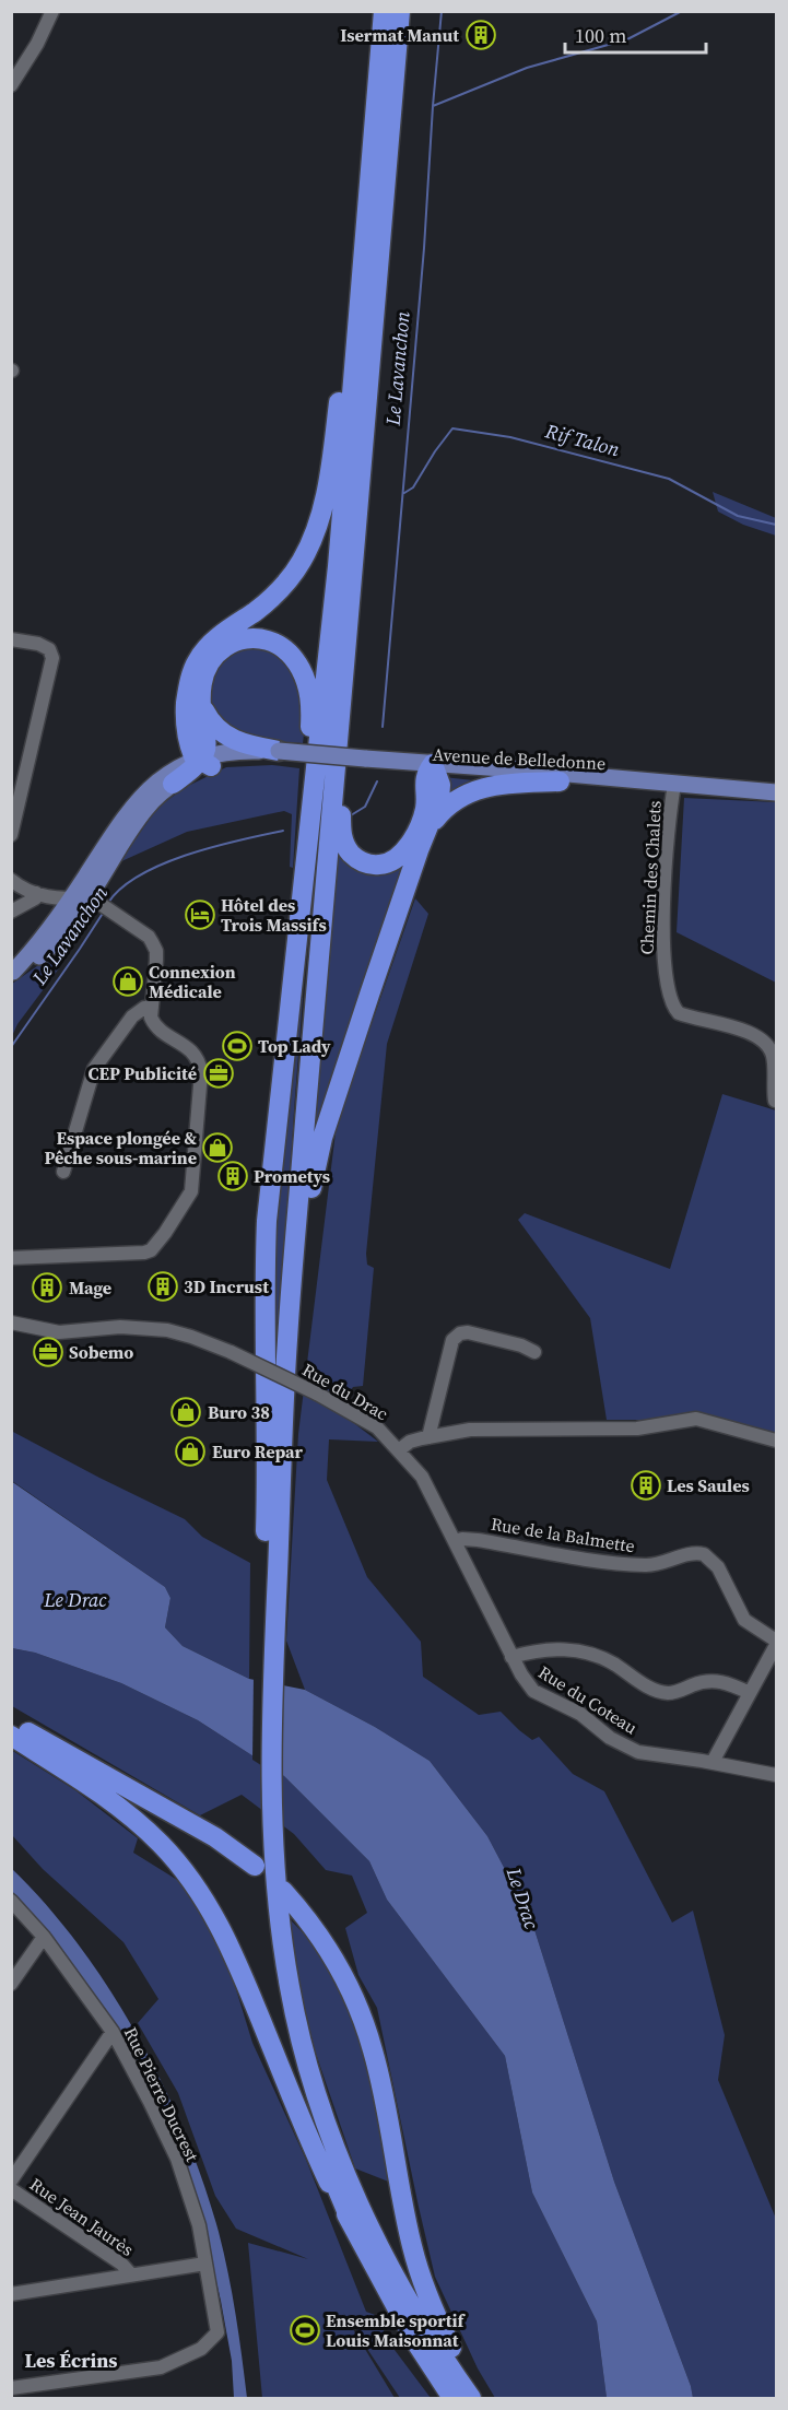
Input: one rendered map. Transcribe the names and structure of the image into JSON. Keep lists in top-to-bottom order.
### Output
{
  "streets": {
    "main road": ["Avenue de Belledonne"],
    "street": [
      "Chemin des Chalets",
      "Rue du Drac",
      "Rue de la Balmette",
      "Rue du Coteau",
      "Rue Pierre Ducrest",
      "Rue Jean Jaurès"
    ]
  },
  "crossings": [
    ["Avenue de Belledonne", "Chemin des Chalets"],
    ["Rue du Drac", "Rue du Coteau"],
    ["Rue de la Balmette", "Rue du Coteau"]
  ],
  "districts": ["Les Écrins"],
  "water": ["Le Lavanchon", "Rif Talon", "Le Drac"],
  "places": {
    "building": [
      "Isermat Manut",
      "Prometys",
      "3D Incrust",
      "Mage",
      "Les Saules"
    ],
    "hotel": ["Hôtel des Trois Massifs"],
    "shop": [
      "Connexion Médicale",
      "Espace plongée & Pêche sous-marine",
      "Buro 38",
      "Euro Repar"
    ],
    "sports": ["Top Lady", "Ensemble sportif Louis Maisonnat"],
    "office": ["CEP Publicité", "Sobemo"]
  },
  "scale_bar": "100 m"
}
